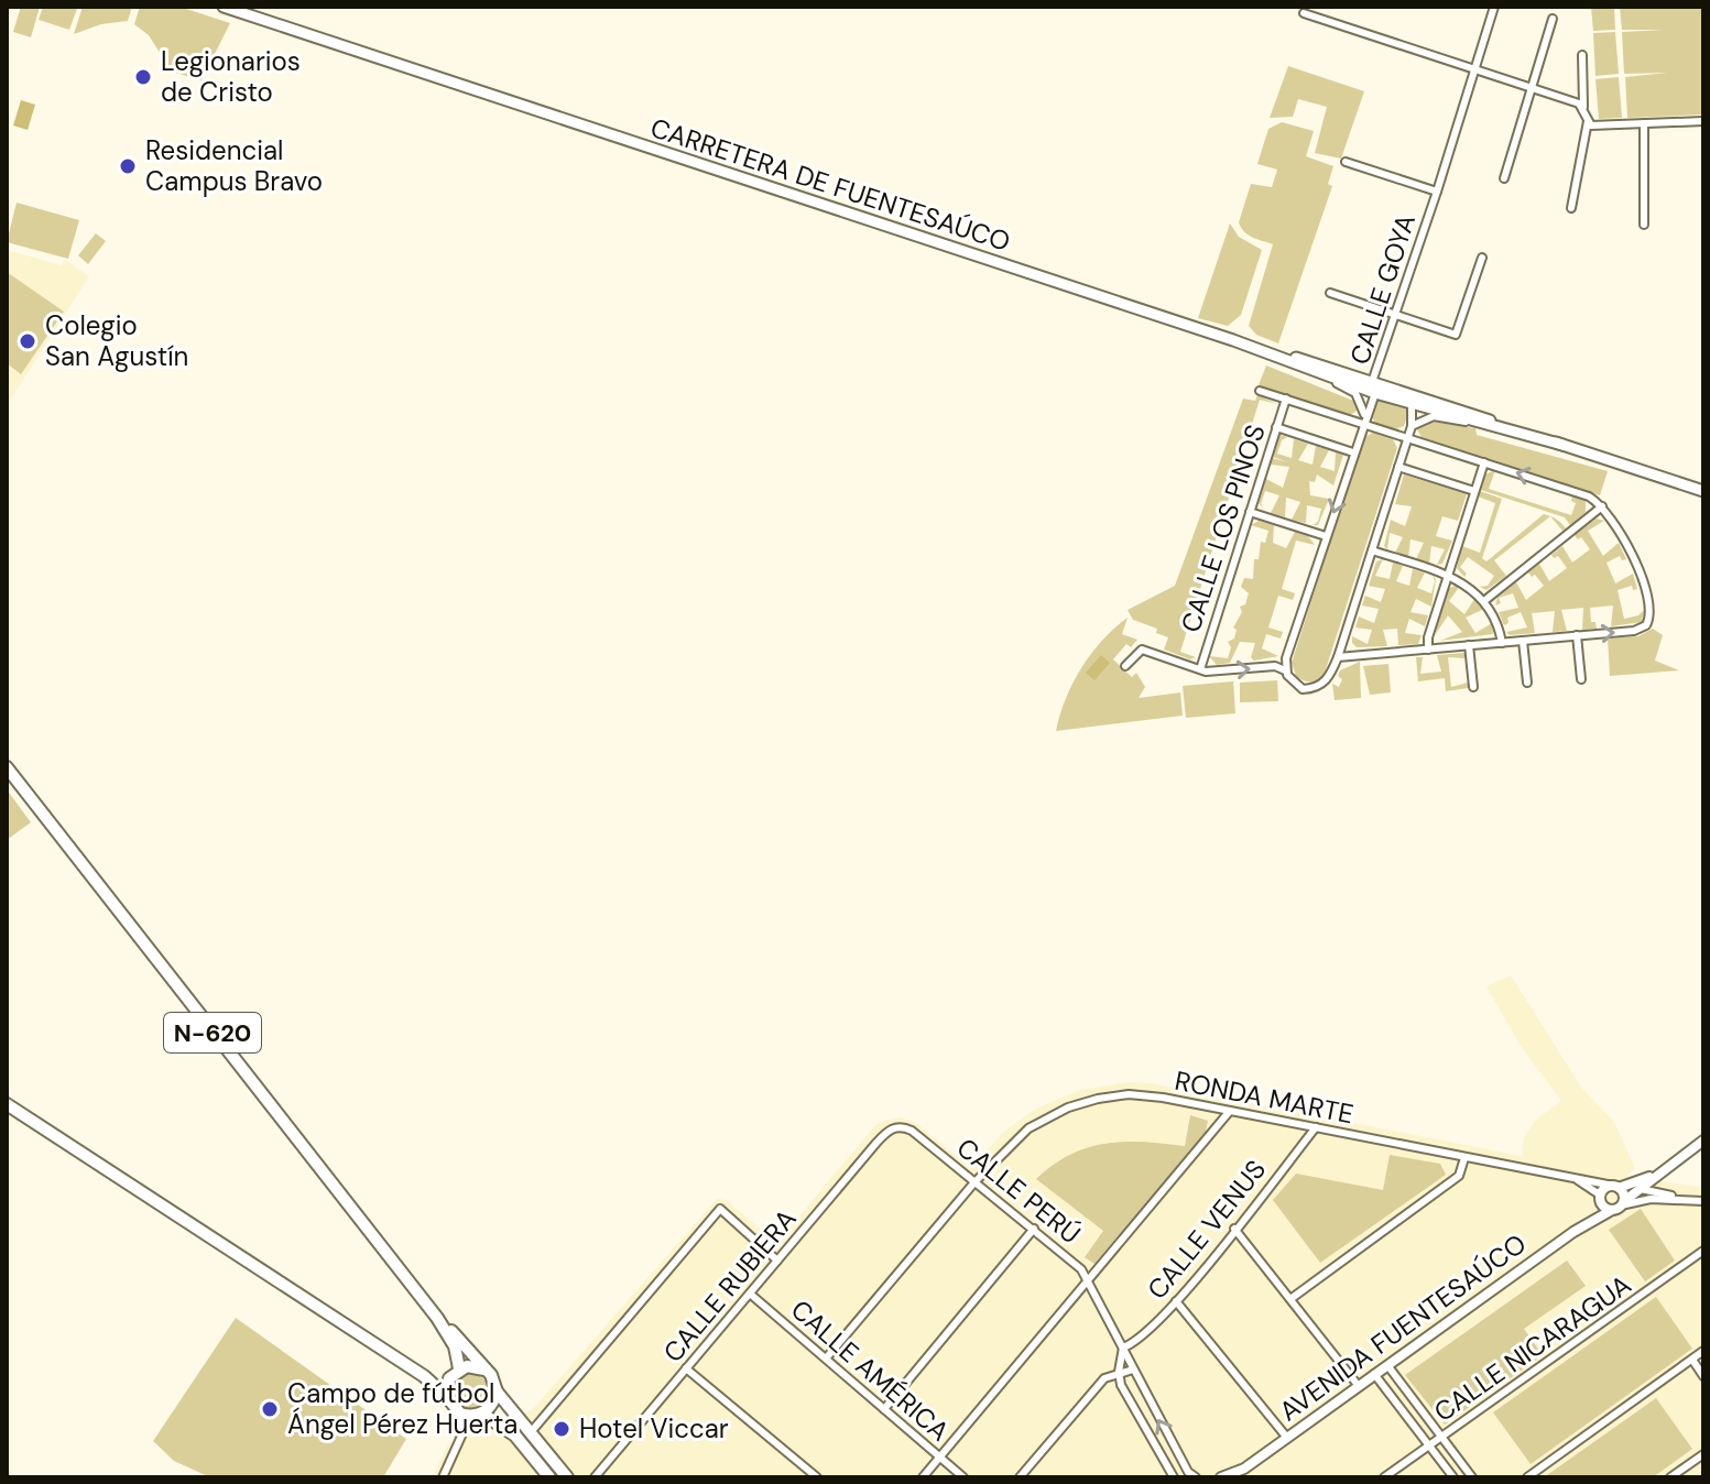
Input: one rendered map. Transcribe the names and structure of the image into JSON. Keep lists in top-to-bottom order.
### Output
{
  "streets": {
    "main road": ["CARRETERA DE FUENTESAÚCO", "N-620"],
    "street": [
      "CALLE GOYA",
      "CALLE LOS PINOS",
      "RONDA MARTE",
      "CALLE PERÚ",
      "CALLE VENUS",
      "CALLE RUBIERA",
      "AVENIDA FUENTESAÚCO",
      "CALLE NICARAGUA",
      "CALLE AMÉRICA"
    ]
  },
  "crossings": [
    ["CARRETERA DE FUENTESAÚCO", "CALLE GOYA"],
    ["RONDA MARTE", "CALLE PERÚ"],
    ["RONDA MARTE", "CALLE VENUS"],
    ["RONDA MARTE", "AVENIDA FUENTESAÚCO"],
    ["RONDA MARTE", "CALLE AMÉRICA"],
    ["CALLE PERÚ", "CALLE VENUS"],
    ["CALLE PERÚ", "CALLE RUBIERA"],
    ["CALLE RUBIERA", "CALLE AMÉRICA"]
  ],
  "places": [
    "Legionarios de Cristo",
    "Residencial Campus Bravo",
    "Colegio San Agustín",
    "Campo de fútbol Ángel Pérez Huerta",
    "Hotel Viccar"
  ]
}
